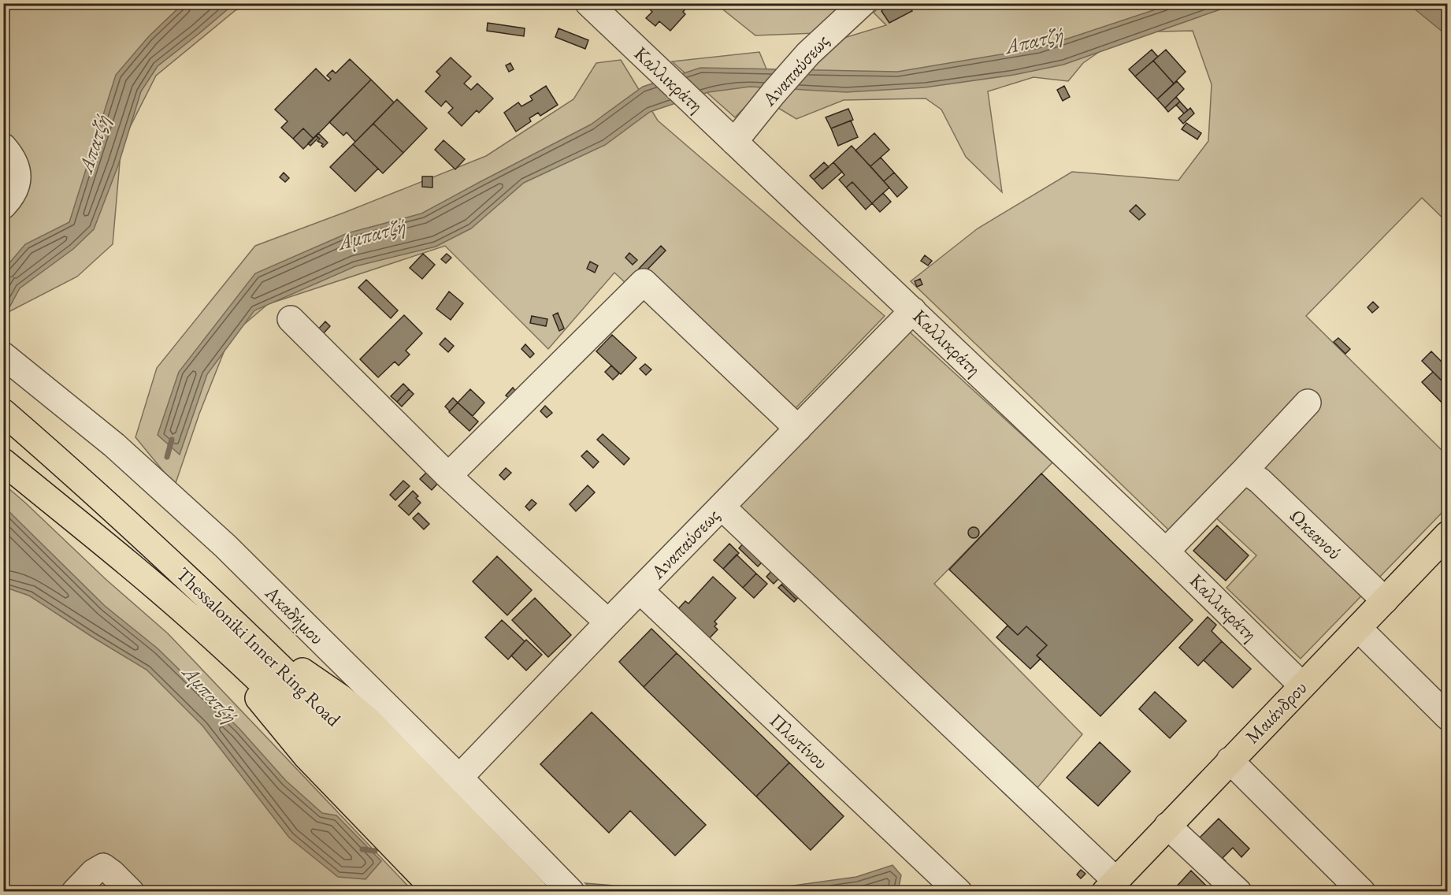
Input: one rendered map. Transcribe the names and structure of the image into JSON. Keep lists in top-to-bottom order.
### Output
{
  "streets": {
    "main road": ["Thessaloniki Inner Ring Road", "Μαιάνδρου"],
    "street": [
      "Αναπαύσεως",
      "Καλλικράτη",
      "Ωκεανού",
      "Ακαδήμου",
      "Πλωτίνου"
    ]
  },
  "crossings": [
    ["Αναπαύσεως", "Καλλικράτη"],
    ["Αναπαύσεως", "Ακαδήμου"],
    ["Αναπαύσεως", "Πλωτίνου"],
    ["Καλλικράτη", "Μαιάνδρου"],
    ["Ωκεανού", "Μαιάνδρου"]
  ],
  "water": ["Απατζή", "Αμπατζή"]
}
